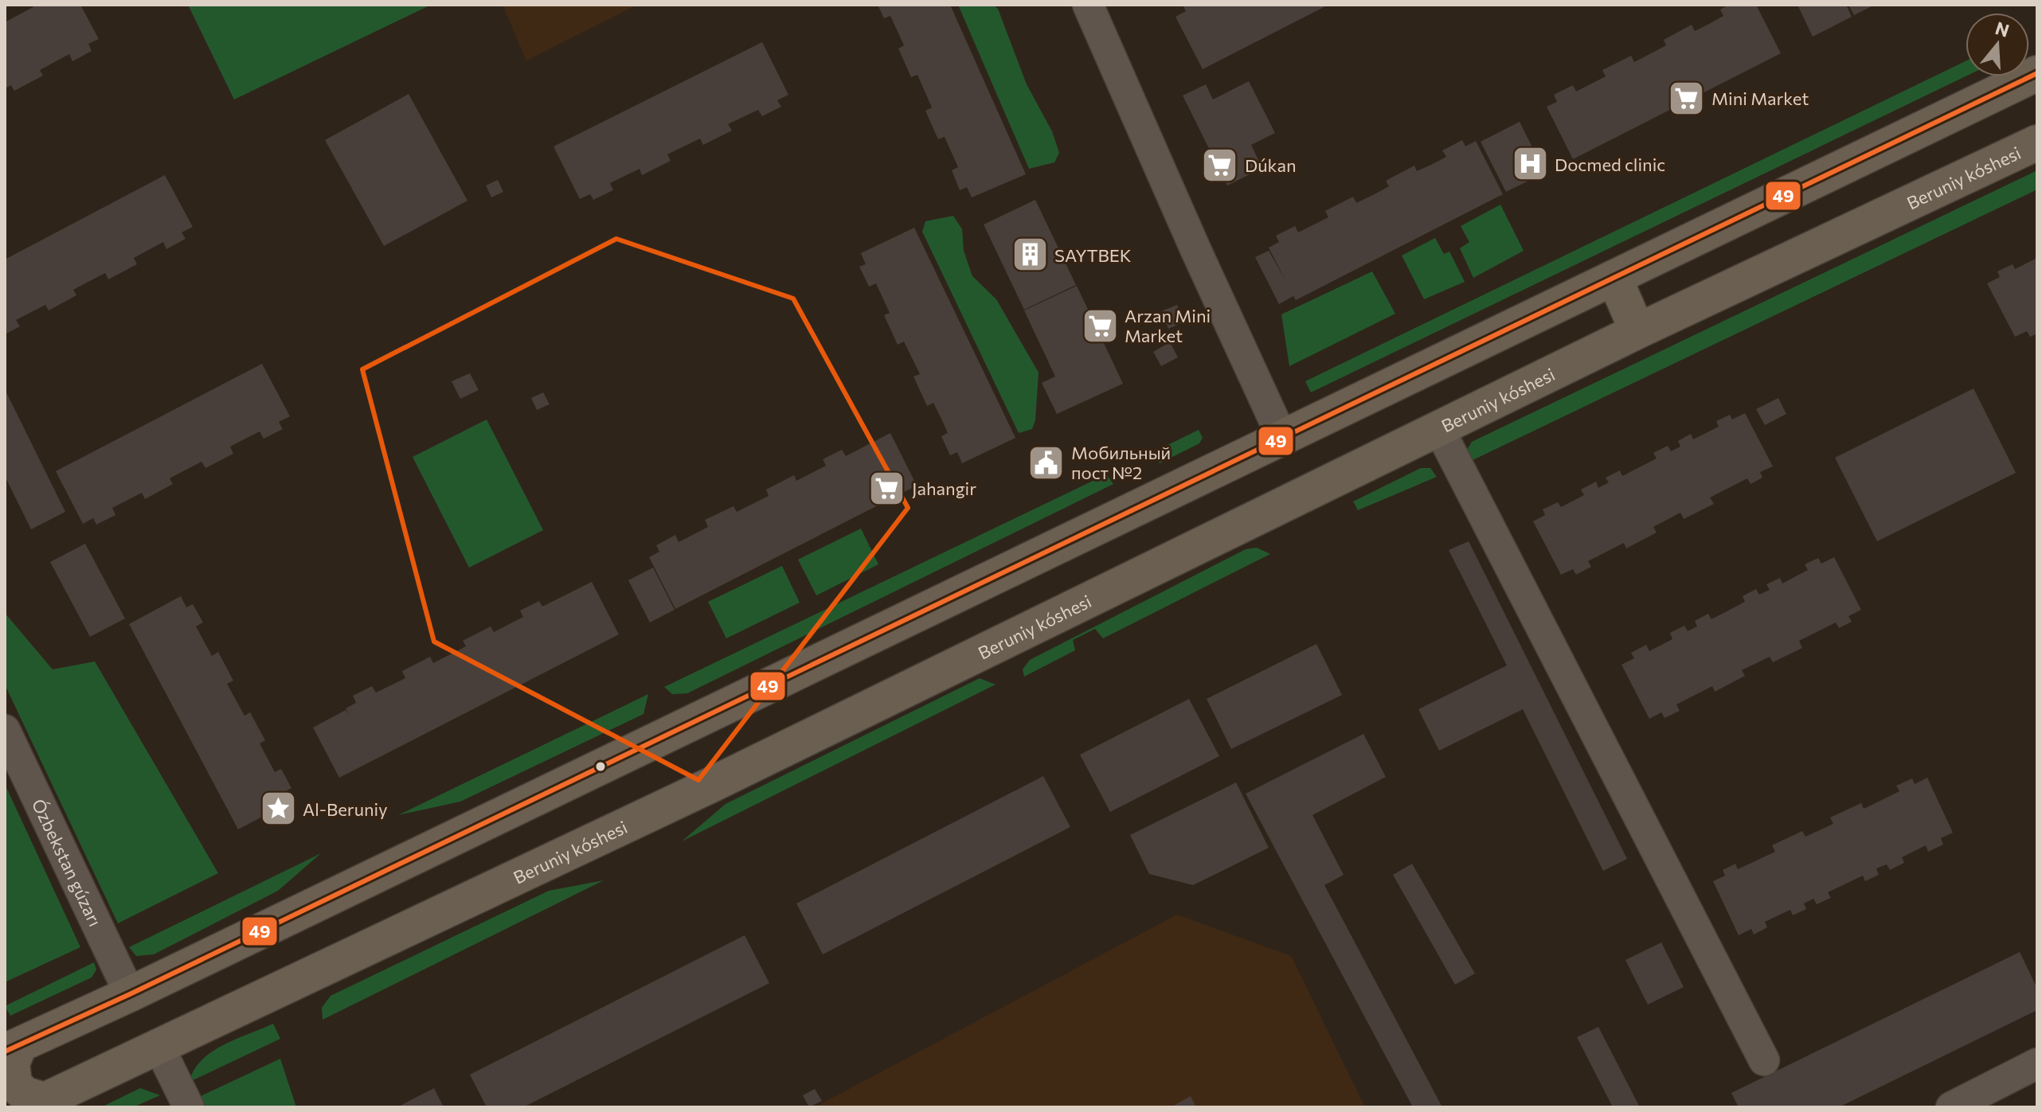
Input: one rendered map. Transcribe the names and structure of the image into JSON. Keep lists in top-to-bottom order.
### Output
{
  "streets": {
    "main road": ["Beruniy kóshesi"],
    "street": ["Ózbekstan gúzarı"]
  },
  "places": {
    "supermarket": [
      "Mini Market",
      "Dúkan",
      "Arzan Mini Market",
      "Jahangir"
    ],
    "hospital": ["Docmed clinic"],
    "building": ["SAYTBEK"],
    "public building": ["Мобильный пост №2"],
    "place": ["Al-Beruniy"]
  },
  "lines": ["transit line 49"],
  "north": "top"
}
